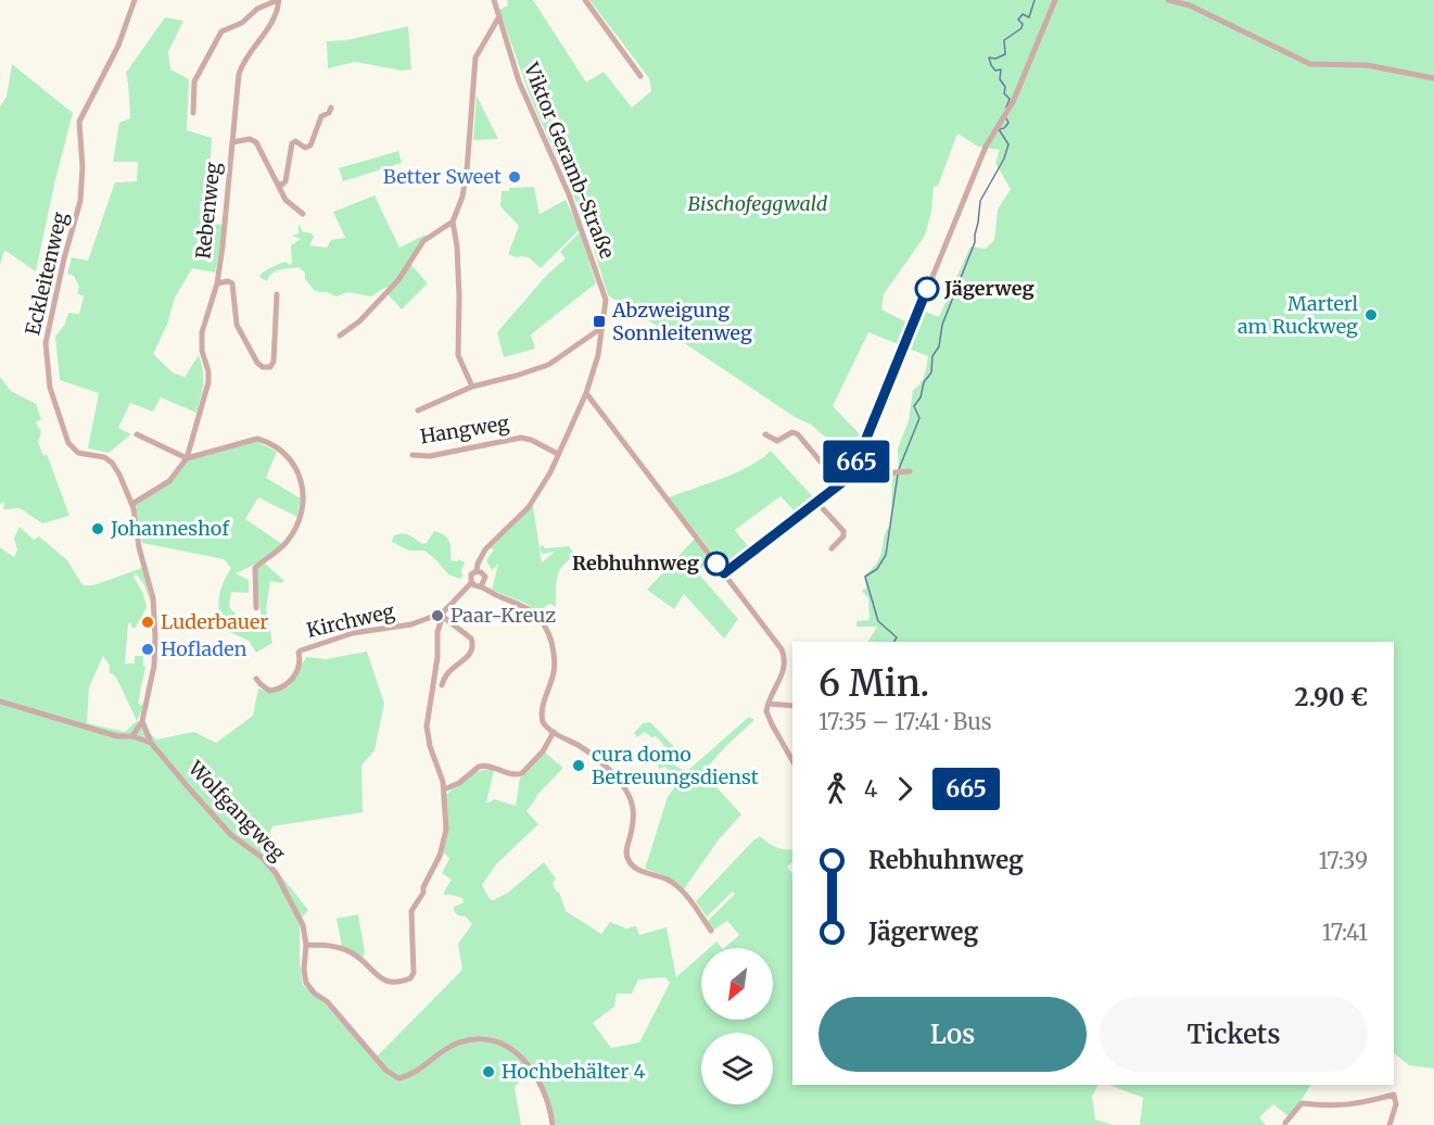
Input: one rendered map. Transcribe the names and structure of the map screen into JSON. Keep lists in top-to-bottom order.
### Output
{
  "streets": {
    "street": [
      "Viktor Geramb-Straße",
      "Rebenweg",
      "Eckleitenweg",
      "Hangweg",
      "Kirchweg",
      "Wolfgangweg"
    ]
  },
  "crossings": [
    ["Viktor Geramb-Straße", "Hangweg"],
    ["Viktor Geramb-Straße", "Kirchweg"],
    ["Rebenweg", "Eckleitenweg"]
  ],
  "parks": ["Bischofeggwald"],
  "places": {
    "other": [
      "Better Sweet",
      "Jägerweg",
      "Marterl am Ruckweg",
      "Johanneshof",
      "Rebhuhnweg",
      "Paar-Kreuz",
      "Luderbauer",
      "Hofladen",
      "cura domo Betreuungsdienst",
      "Hochbehälter 4"
    ],
    "transit": ["Abzweigung Sonnleitenweg"]
  },
  "lines": ["bus line 665"],
  "north": "bottom left",
  "page": {
    "on_map": "665",
    "heading": ["6 Min.", "17:35 – 17:41 · Bus", "2.90 €"],
    "legs": ["4", "665"],
    "list": [
      {
        "name": "Rebhuhnweg",
        "value": "17:39"
      },
      {
        "name": "Jägerweg",
        "value": "17:41"
      }
    ],
    "buttons": ["Los", "Tickets"]
  }
}
